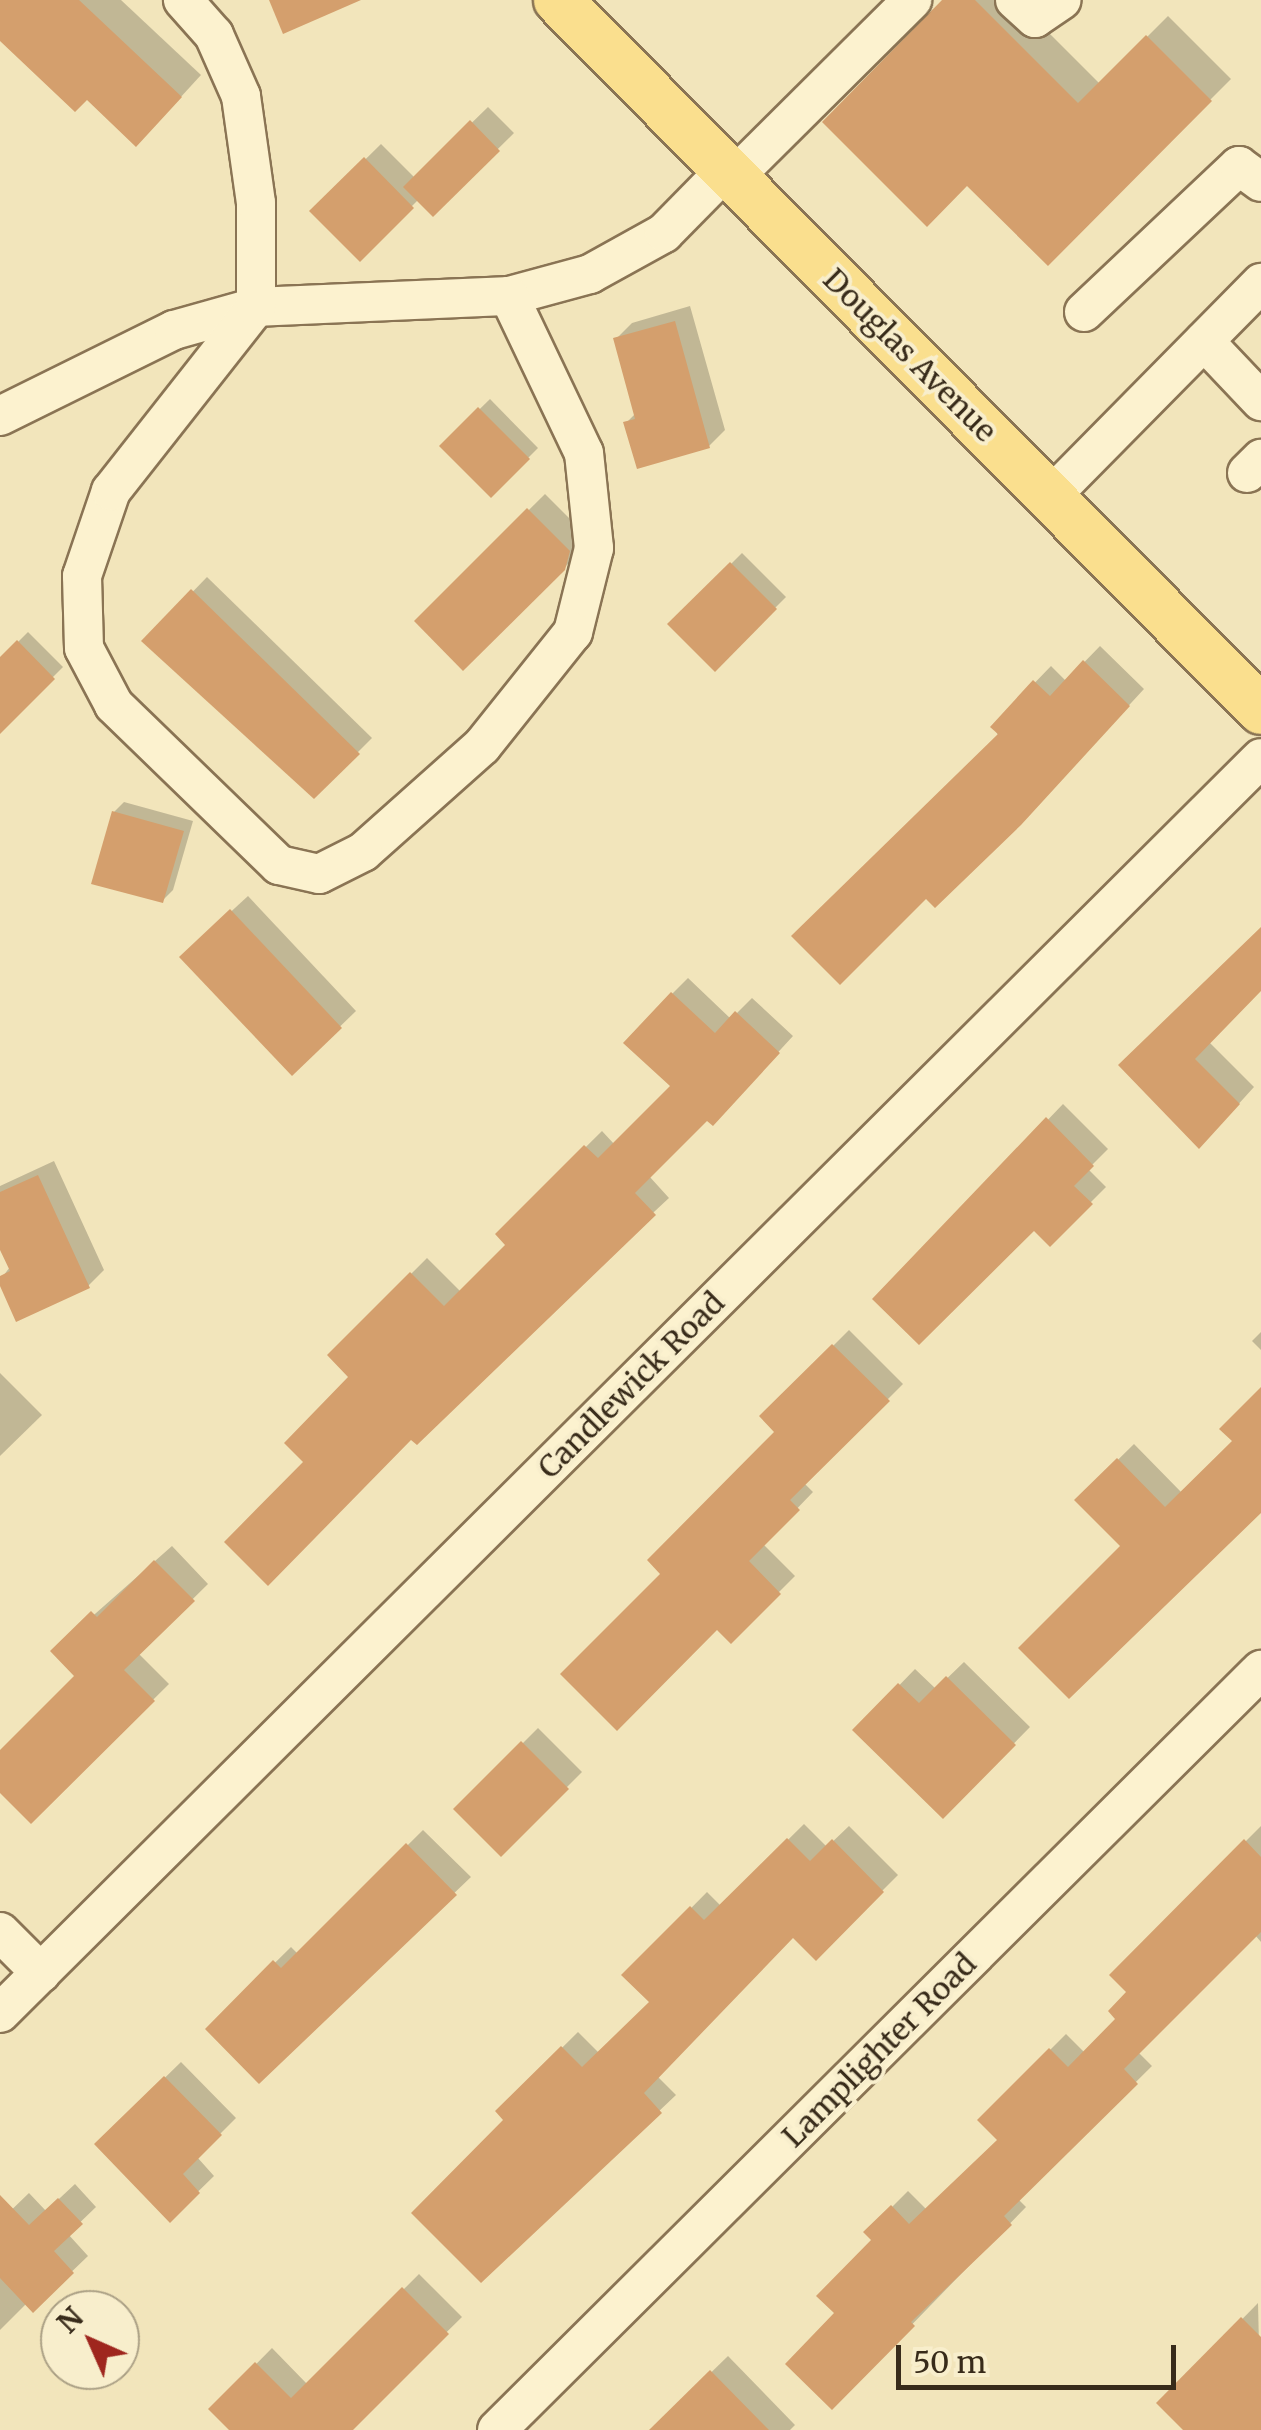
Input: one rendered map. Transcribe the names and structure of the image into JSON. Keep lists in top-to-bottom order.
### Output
{
  "streets": {
    "main road": ["Douglas Avenue"],
    "street": ["Candlewick Road", "Lamplighter Road"]
  },
  "scale_bar": "50 m",
  "north": "top left"
}
